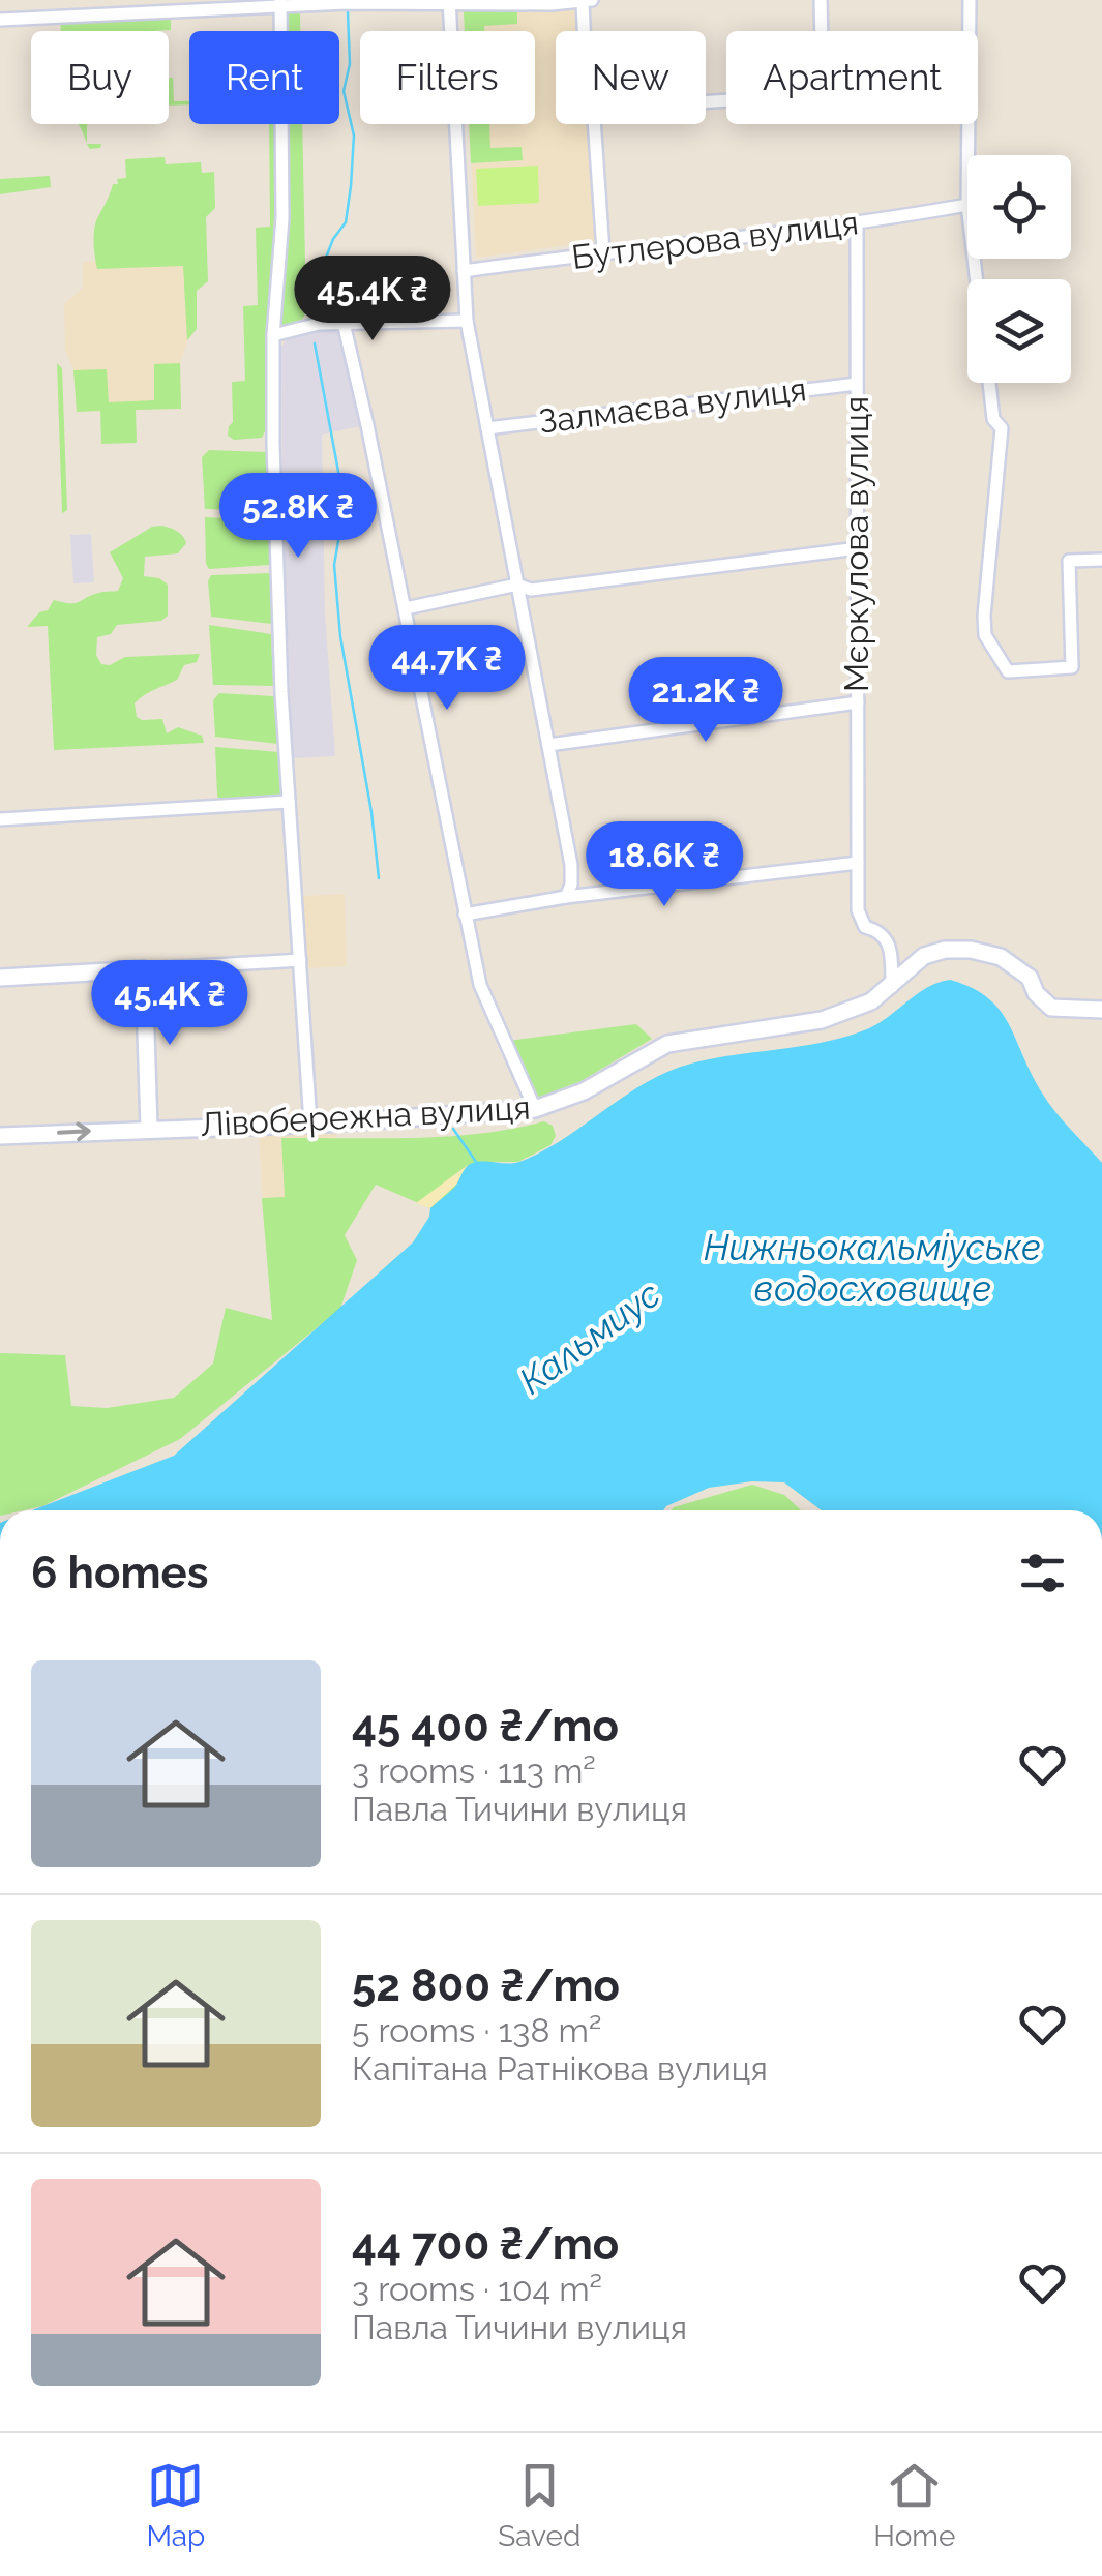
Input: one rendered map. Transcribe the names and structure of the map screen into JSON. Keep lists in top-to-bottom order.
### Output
{
  "streets": {
    "street": [
      "Бутлерова вулиця",
      "Залмаєва вулиця",
      "Мєркулова вулиця",
      "Лівобережна вулиця"
    ]
  },
  "crossings": [
    ["Бутлерова вулиця", "Мєркулова вулиця"],
    ["Залмаєва вулиця", "Мєркулова вулиця"],
    ["Мєркулова вулиця", "Лівобережна вулиця"]
  ],
  "water": ["Нижньокальміуське водосховище", "Кальмиус"],
  "page": {
    "chip": [
      "Buy",
      "Rent",
      "Filters",
      "New",
      "Apartment"
    ],
    "price": [
      "45.4K ₴",
      "52.8K ₴",
      "44.7K ₴",
      "21.2K ₴",
      "18.6K ₴",
      "45.4K ₴"
    ],
    "heading": "6 homes",
    "list": [
      {
        "name": "45 400 ₴/mo",
        "note": "3 rooms · 113 m² · Павла Тичини вулиця"
      },
      {
        "name": "52 800 ₴/mo",
        "note": "5 rooms · 138 m² · Капітана Ратнікова вулиця"
      },
      {
        "name": "44 700 ₴/mo",
        "note": "3 rooms · 104 m² · Павла Тичини вулиця"
      }
    ],
    "tabs": ["Map", "Saved", "Home"]
  }
}
